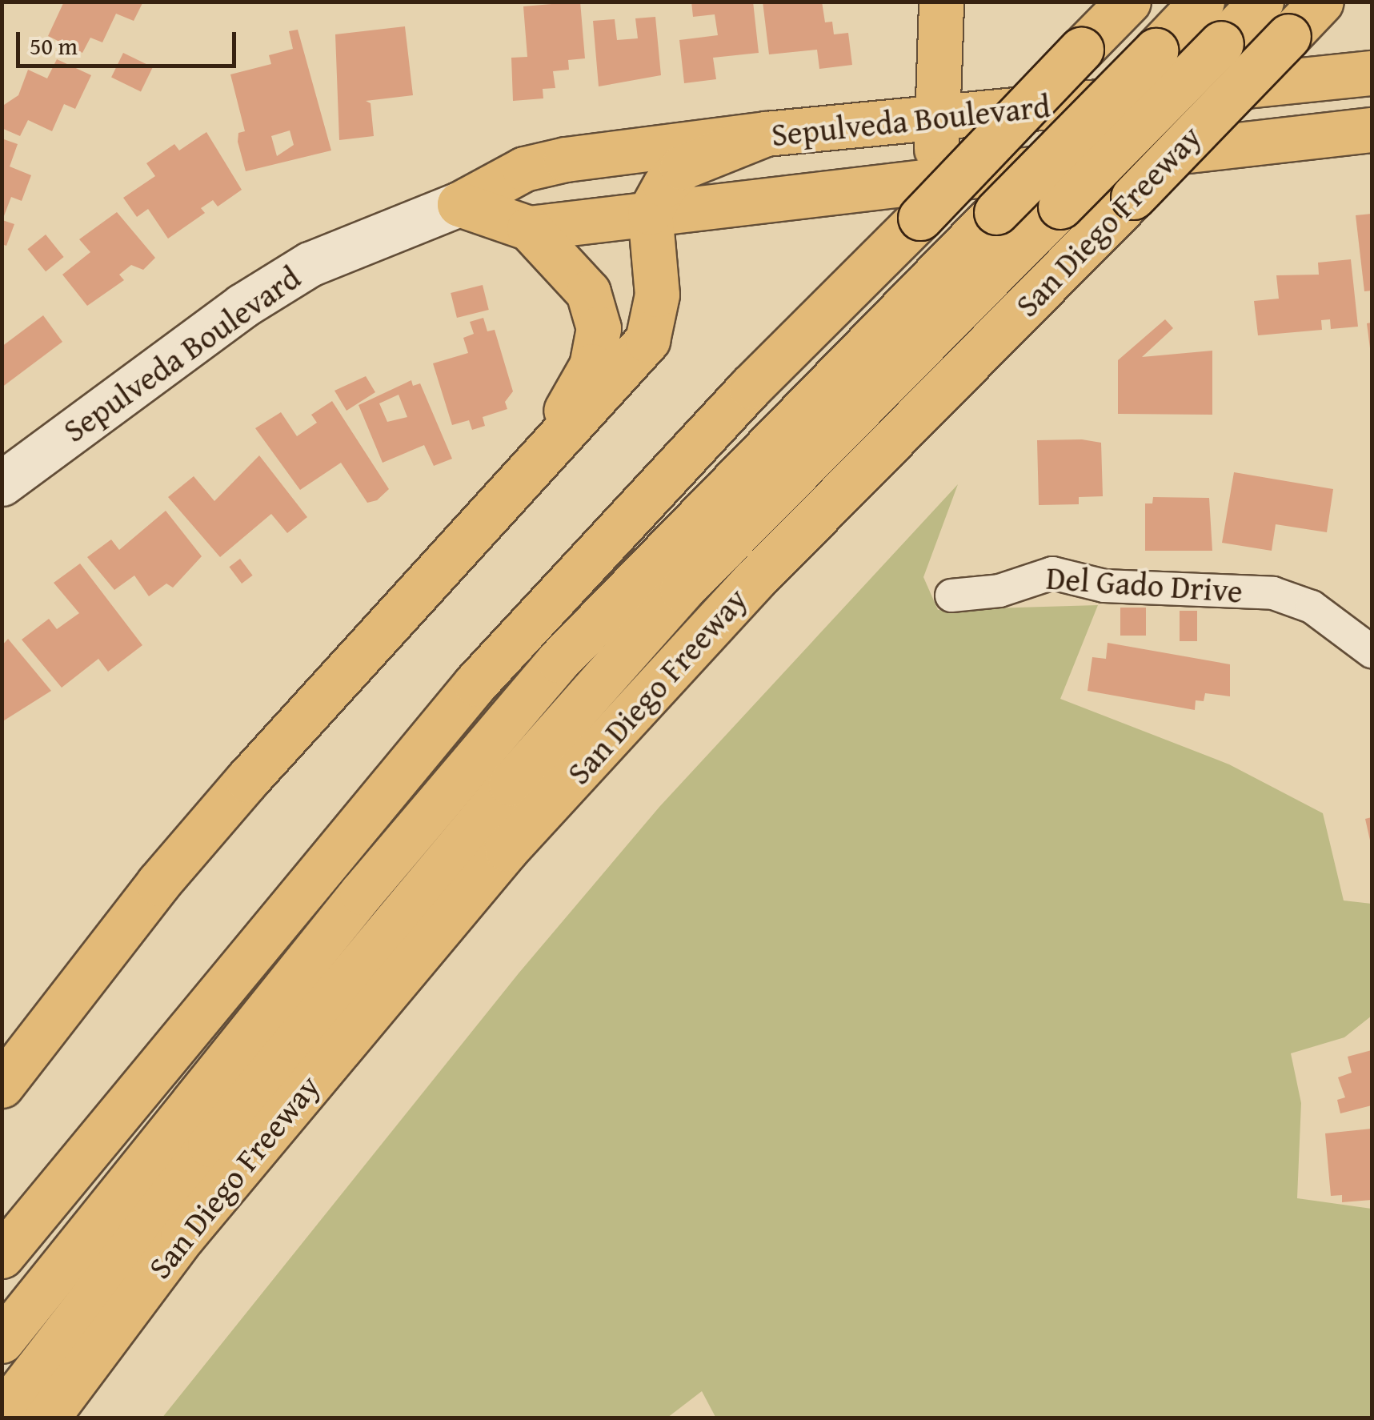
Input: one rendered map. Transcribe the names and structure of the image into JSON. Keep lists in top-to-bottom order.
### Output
{
  "streets": {
    "main road": ["Sepulveda Boulevard", "San Diego Freeway"],
    "street": ["Del Gado Drive"]
  },
  "scale_bar": "50 m"
}
